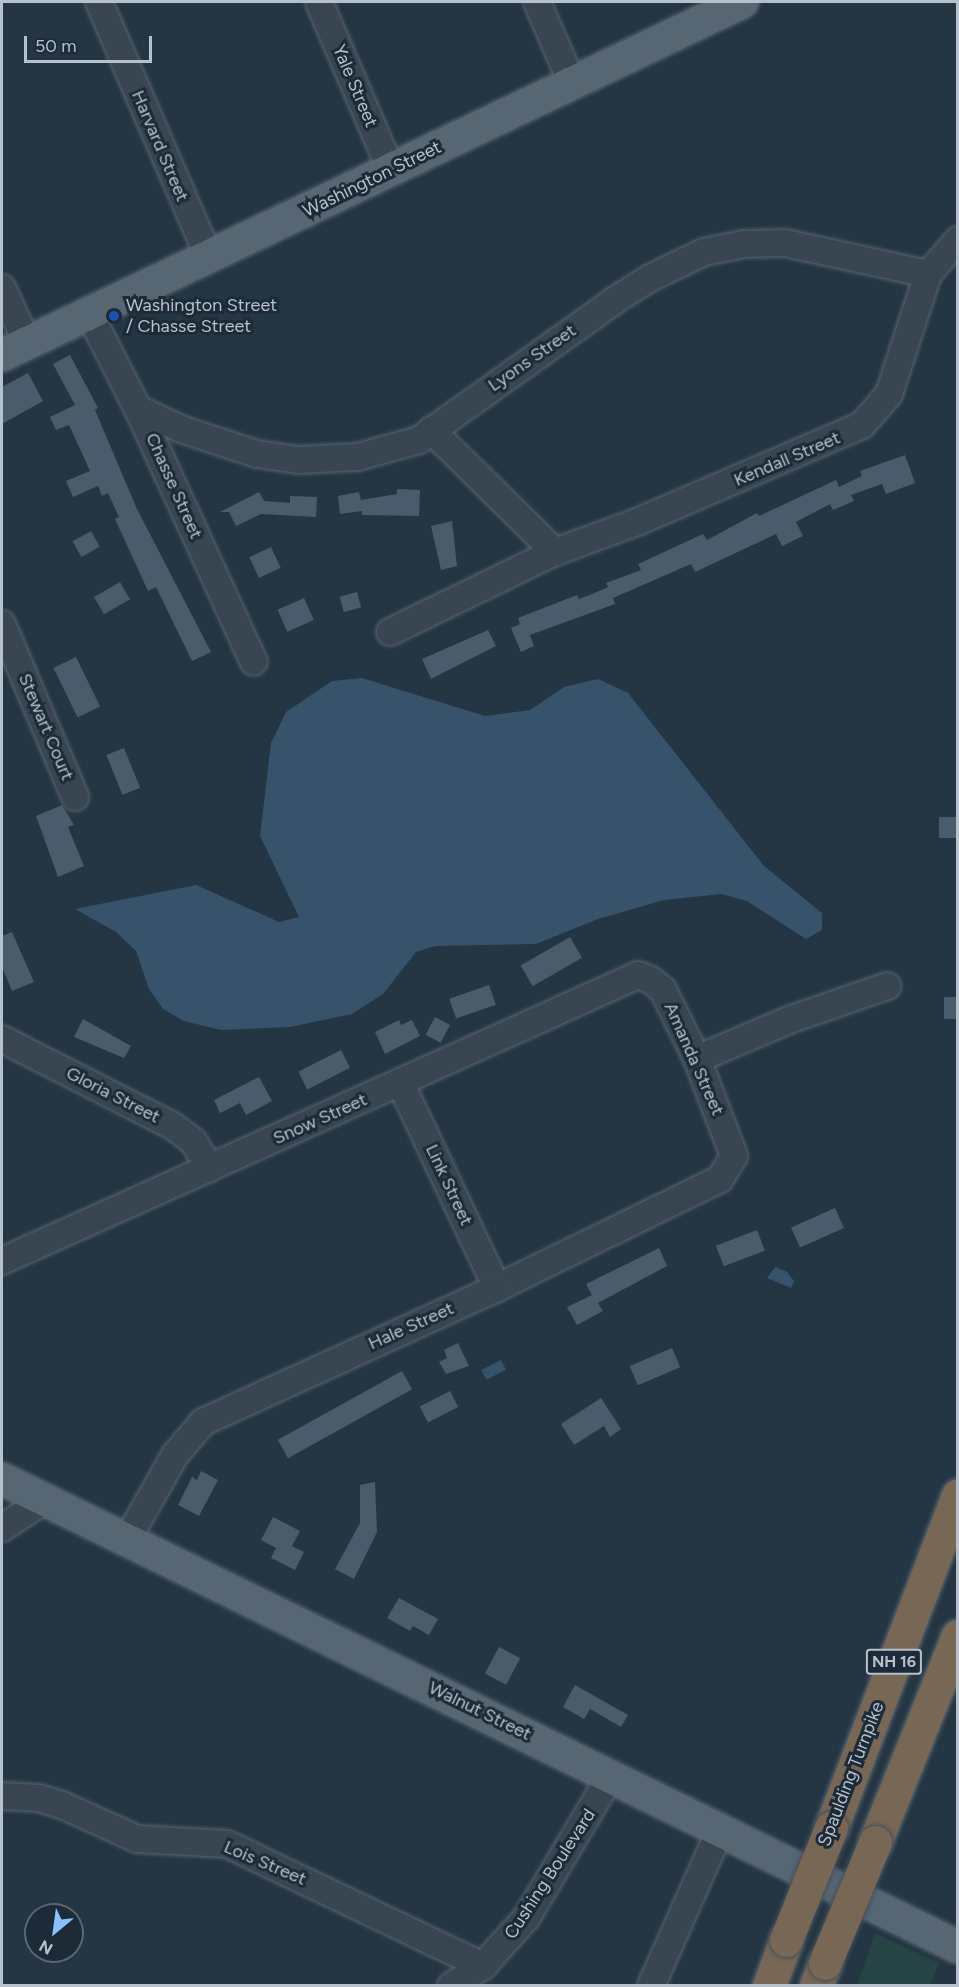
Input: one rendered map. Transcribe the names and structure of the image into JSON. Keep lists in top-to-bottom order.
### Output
{
  "streets": {
    "highway": ["NH 16", "Spaulding Turnpike"],
    "main road": ["Washington Street", "Walnut Street"],
    "street": [
      "Yale Street",
      "Harvard Street",
      "Lyons Street",
      "Kendall Street",
      "Chasse Street",
      "Stewart Court",
      "Amanda Street",
      "Gloria Street",
      "Snow Street",
      "Link Street",
      "Hale Street",
      "Lois Street",
      "Cushing Boulevard"
    ]
  },
  "crossings": [
    ["Yale Street", "Washington Street"],
    ["Harvard Street", "Washington Street"],
    ["Washington Street", "Chasse Street"],
    ["Lyons Street", "Kendall Street"],
    ["Lyons Street", "Chasse Street"],
    ["Amanda Street", "Snow Street"],
    ["Amanda Street", "Hale Street"],
    ["Gloria Street", "Snow Street"],
    ["Snow Street", "Link Street"],
    ["Link Street", "Hale Street"],
    ["Hale Street", "Walnut Street"],
    ["Walnut Street", "Cushing Boulevard"],
    ["Lois Street", "Cushing Boulevard"]
  ],
  "places": ["Washington Street / Chasse Street"],
  "scale_bar": "50 m",
  "north": "bottom left"
}
